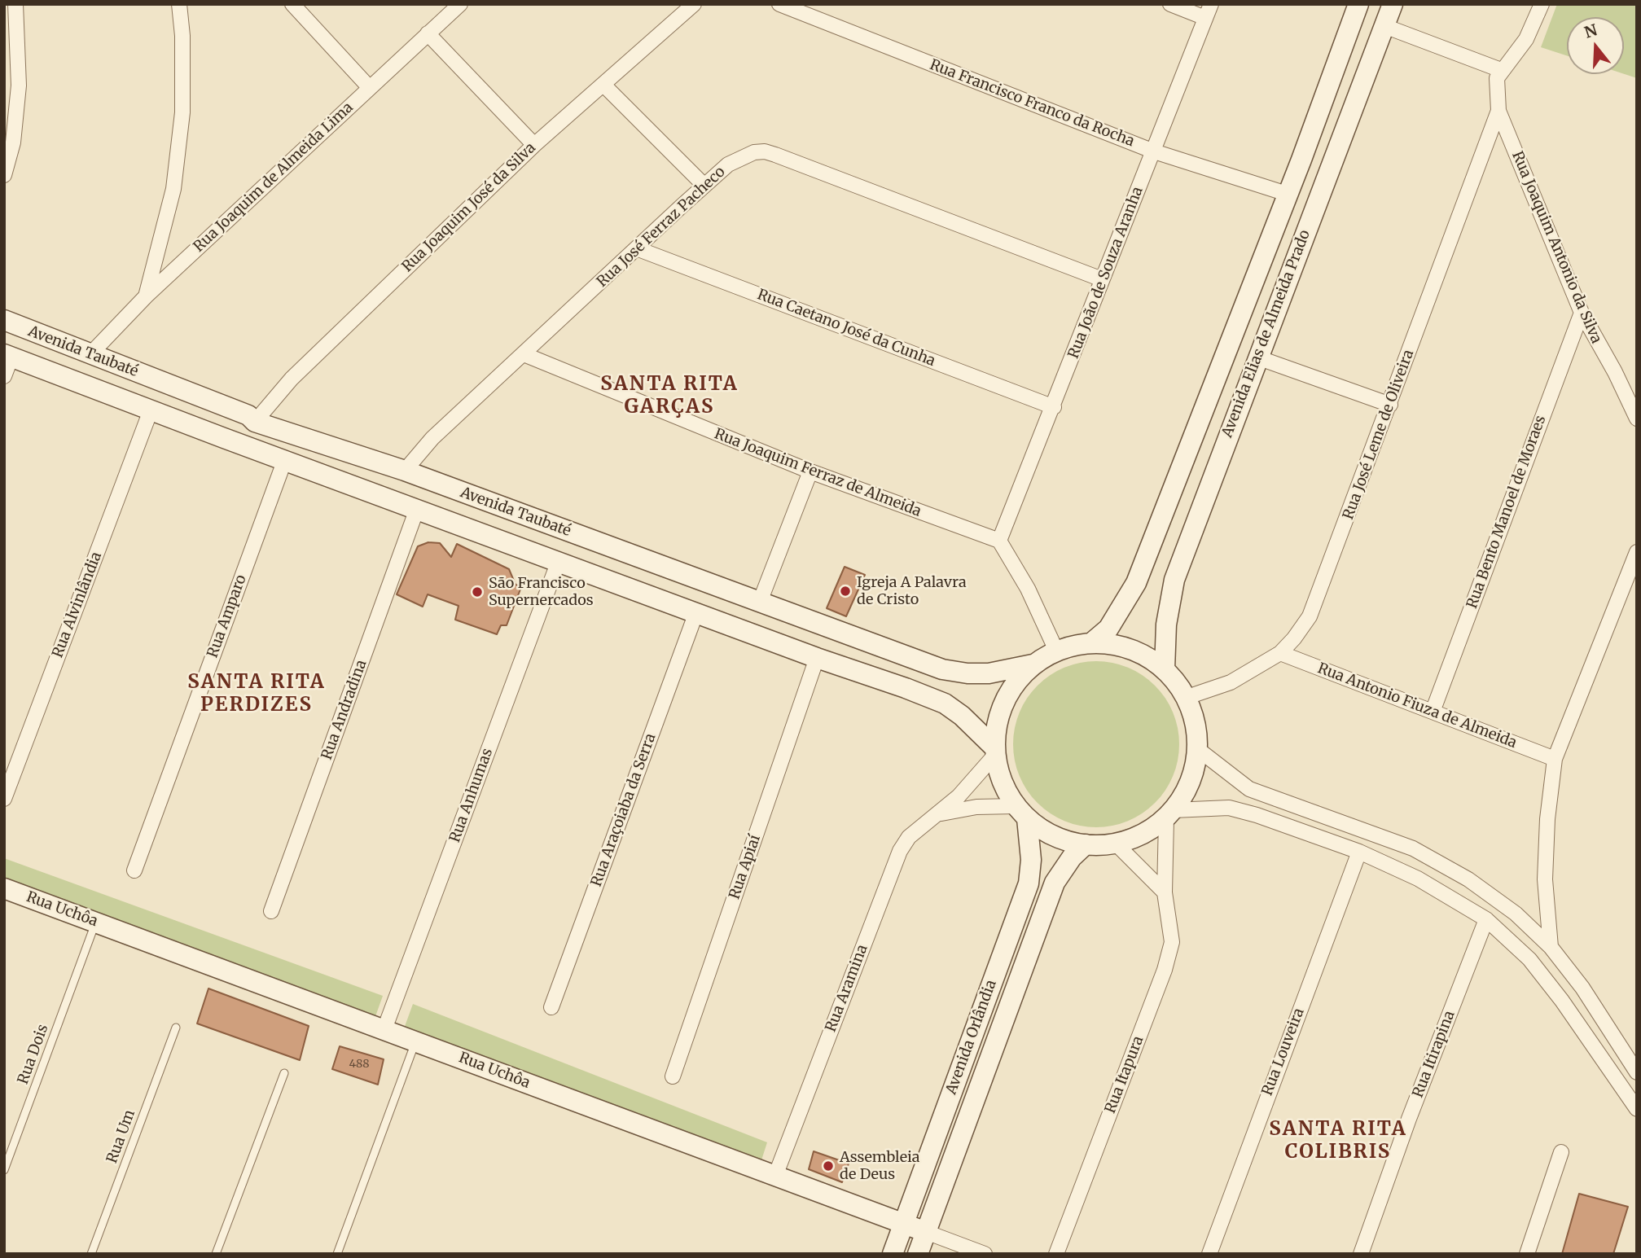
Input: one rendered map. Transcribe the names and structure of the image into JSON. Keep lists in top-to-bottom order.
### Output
{
  "streets": {
    "street": [
      "Rua Francisco Franco da Rocha",
      "Rua Joaquim de Almeida Lima",
      "Rua Joaquim José da Silva",
      "Rua José Ferraz Pacheco",
      "Rua Joaquim Antonio da Silva",
      "Rua João de Souza Aranha",
      "Rua Caetano José da Cunha",
      "Avenida Elias de Almeida Prado",
      "Avenida Taubaté",
      "Rua José Leme de Oliveira",
      "Rua Joaquim Ferraz de Almeida",
      "Rua Bento Manoel de Moraes",
      "Rua Alvinlândia",
      "Rua Amparo",
      "Rua Antonio Fiuza de Almeida",
      "Rua Andradina",
      "Rua Anhumas",
      "Rua Araçoiaba da Serra",
      "Rua Apiaí",
      "Rua Uchôa",
      "Rua Aramina",
      "Avenida Orlândia",
      "Rua Louveira",
      "Rua Itirapina",
      "Rua Itapura"
    ],
    "lane": ["Rua Dois", "Rua Um"]
  },
  "crossings": [
    ["Rua Francisco Franco da Rocha", "Rua João de Souza Aranha"],
    ["Rua Joaquim de Almeida Lima", "Avenida Taubaté"],
    ["Rua Joaquim José da Silva", "Avenida Taubaté"],
    ["Rua José Ferraz Pacheco", "Rua João de Souza Aranha"],
    ["Rua José Ferraz Pacheco", "Rua Caetano José da Cunha"],
    ["Rua José Ferraz Pacheco", "Avenida Taubaté"],
    ["Rua José Ferraz Pacheco", "Rua Joaquim Ferraz de Almeida"],
    ["Rua Joaquim Antonio da Silva", "Rua José Leme de Oliveira"],
    ["Rua Joaquim Antonio da Silva", "Rua Bento Manoel de Moraes"],
    ["Rua João de Souza Aranha", "Rua Caetano José da Cunha"],
    ["Rua João de Souza Aranha", "Rua Joaquim Ferraz de Almeida"],
    ["Avenida Elias de Almeida Prado", "Avenida Taubaté"],
    ["Avenida Elias de Almeida Prado", "Rua José Leme de Oliveira"],
    ["Avenida Elias de Almeida Prado", "Rua Aramina"],
    ["Avenida Elias de Almeida Prado", "Avenida Orlândia"],
    ["Avenida Elias de Almeida Prado", "Rua Itapura"],
    ["Avenida Taubaté", "Rua José Leme de Oliveira"],
    ["Avenida Taubaté", "Rua Aramina"],
    ["Avenida Taubaté", "Avenida Orlândia"],
    ["Avenida Taubaté", "Rua Itapura"],
    ["Rua José Leme de Oliveira", "Rua Antonio Fiuza de Almeida"],
    ["Rua José Leme de Oliveira", "Rua Aramina"],
    ["Rua José Leme de Oliveira", "Avenida Orlândia"],
    ["Rua José Leme de Oliveira", "Rua Itapura"],
    ["Rua Bento Manoel de Moraes", "Rua Antonio Fiuza de Almeida"],
    ["Rua Anhumas", "Rua Uchôa"],
    ["Rua Uchôa", "Rua Aramina"],
    ["Rua Uchôa", "Avenida Orlândia"],
    ["Rua Uchôa", "Rua Dois"],
    ["Rua Aramina", "Avenida Orlândia"],
    ["Rua Aramina", "Rua Itapura"],
    ["Avenida Orlândia", "Rua Itapura"]
  ],
  "districts": ["SANTA RITA GARÇAS", "SANTA RITA PERDIZES", "SANTA RITA COLIBRIS"],
  "places": ["Igreja A Palavra de Cristo", "São Francisco Supernercados", "Assembleia de Deus"],
  "house_numbers": ["488"],
  "north": "top"
}
